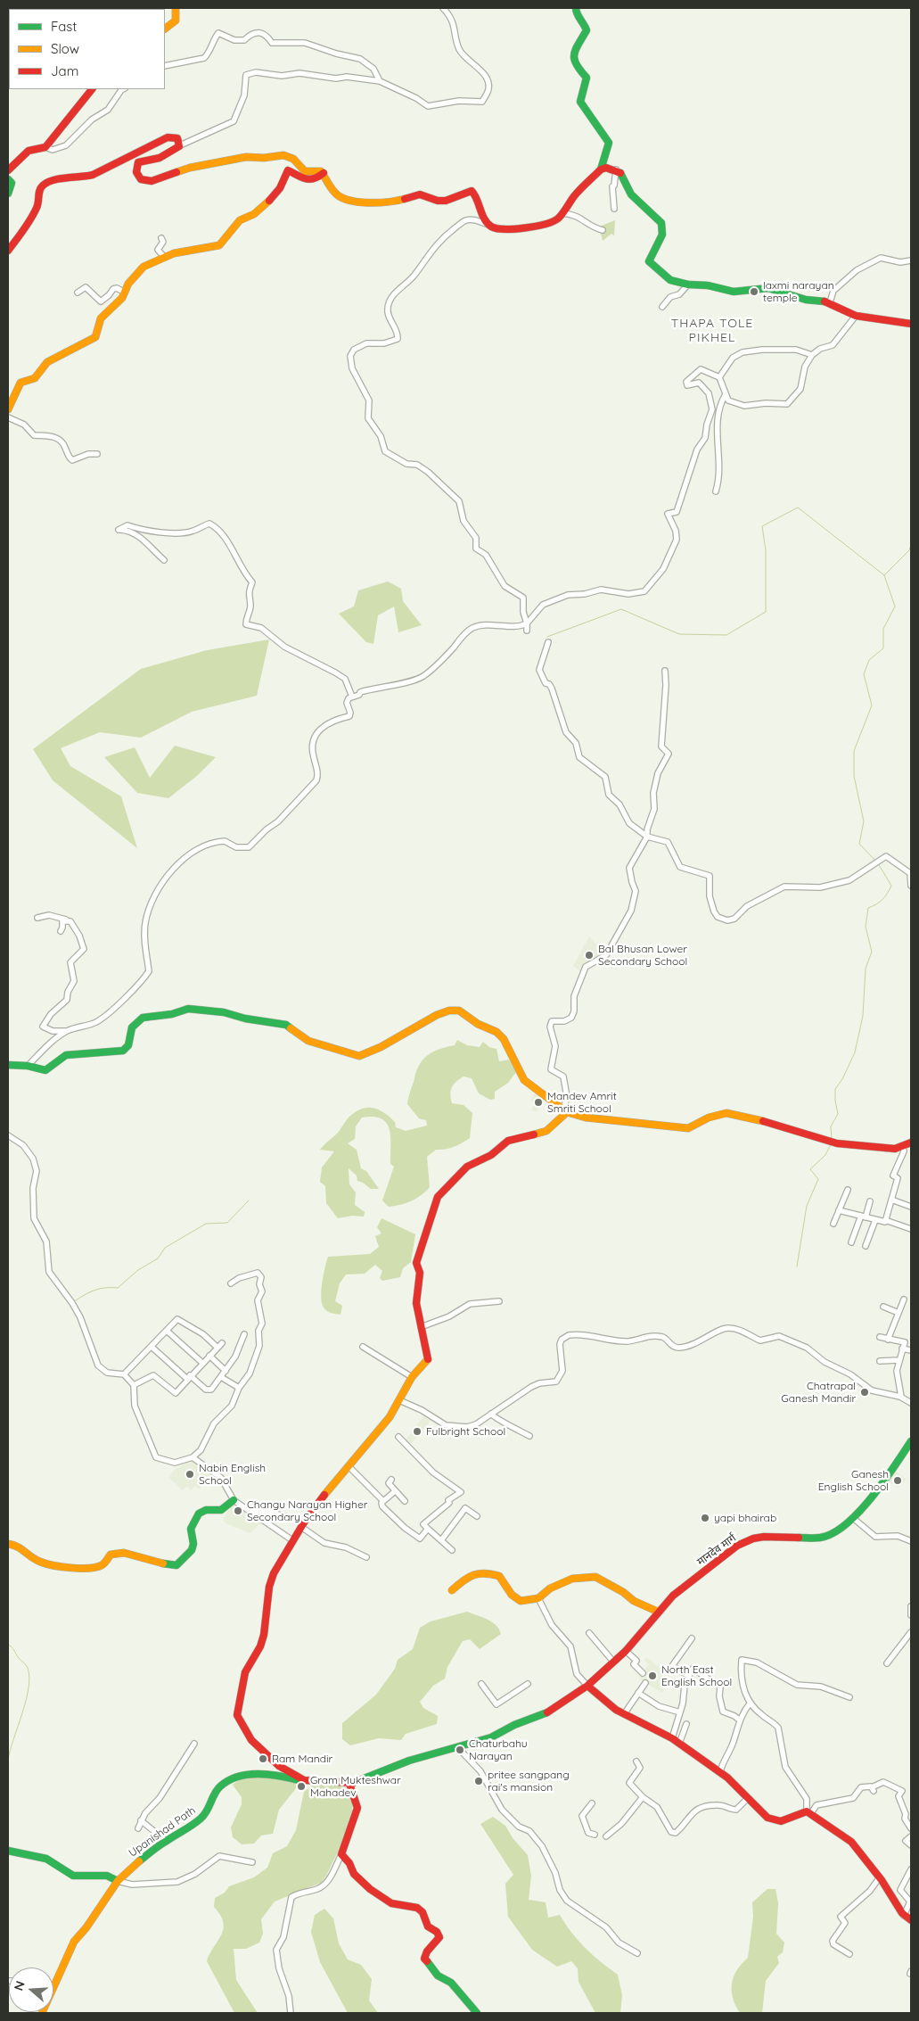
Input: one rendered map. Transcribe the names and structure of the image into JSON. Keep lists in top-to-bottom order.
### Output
{
  "streets": {
    "main road": ["मानदेव मार्ग", "Upanishad Path"]
  },
  "crossings": [
    ["मानदेव मार्ग", "Upanishad Path"]
  ],
  "districts": ["THAPA TOLE PIKHEL"],
  "places": [
    "laxmi narayan temple",
    "Bal Bhusan Lower Secondary School",
    "Mandev Amrit Smriti School",
    "Chatrapal Ganesh Mandir",
    "Fulbright School",
    "Nabin English School",
    "Ganesh English School",
    "Changu Narayan Higher Secondary School",
    "yapi bhairab",
    "North East English School",
    "Chaturbahu Narayan",
    "Ram Mandir",
    "pritee sangpang rai's mansion",
    "Gram Mukteshwar Mahadev"
  ],
  "legend": ["Fast", "Slow", "Jam"],
  "north": "left"
}
